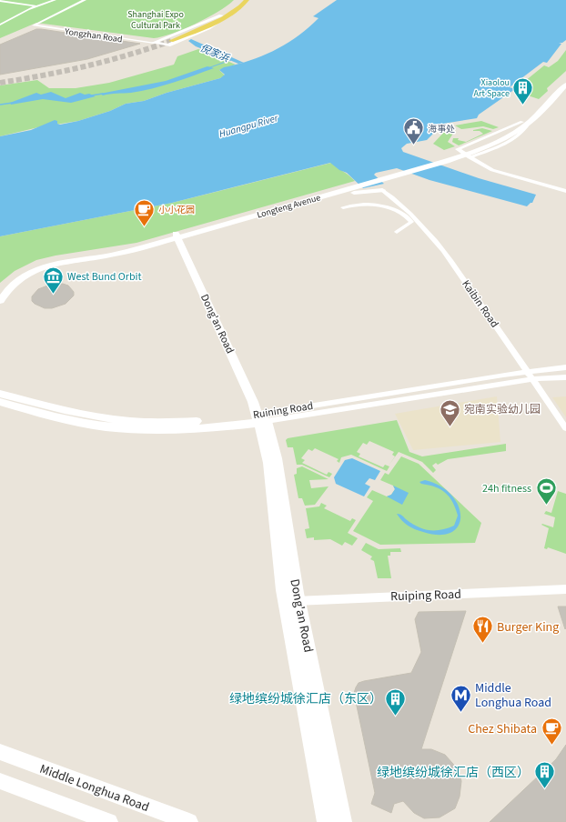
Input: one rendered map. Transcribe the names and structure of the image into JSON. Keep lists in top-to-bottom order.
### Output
{
  "streets": {
    "street": [
      "Yongzhan Road",
      "Longteng Avenue",
      "Kaibin Road",
      "Dong'an Road",
      "Ruining Road",
      "Ruiping Road",
      "Middle Longhua Road"
    ]
  },
  "crossings": [
    ["Longteng Avenue", "Dong'an Road"],
    ["Kaibin Road", "Ruining Road"],
    ["Dong'an Road", "Ruining Road"],
    ["Dong'an Road", "Ruiping Road"]
  ],
  "water": ["倪家浜", "Huangpu River"],
  "parks": ["Shanghai Expo Cultural Park"],
  "places": {
    "building": ["Xiaolou Art Space", "绿地缤纷城徐汇店（东区）", "绿地缤纷城徐汇店（西区）"],
    "public building": ["海事处"],
    "cafe": ["小小花园", "Chez Shibata"],
    "museum": ["West Bund Orbit"],
    "school or university": ["宛南实验幼儿园"],
    "sports": ["24h fitness"],
    "restaurant": ["Burger King"],
    "metro station": ["Middle Longhua Road"]
  }
}
